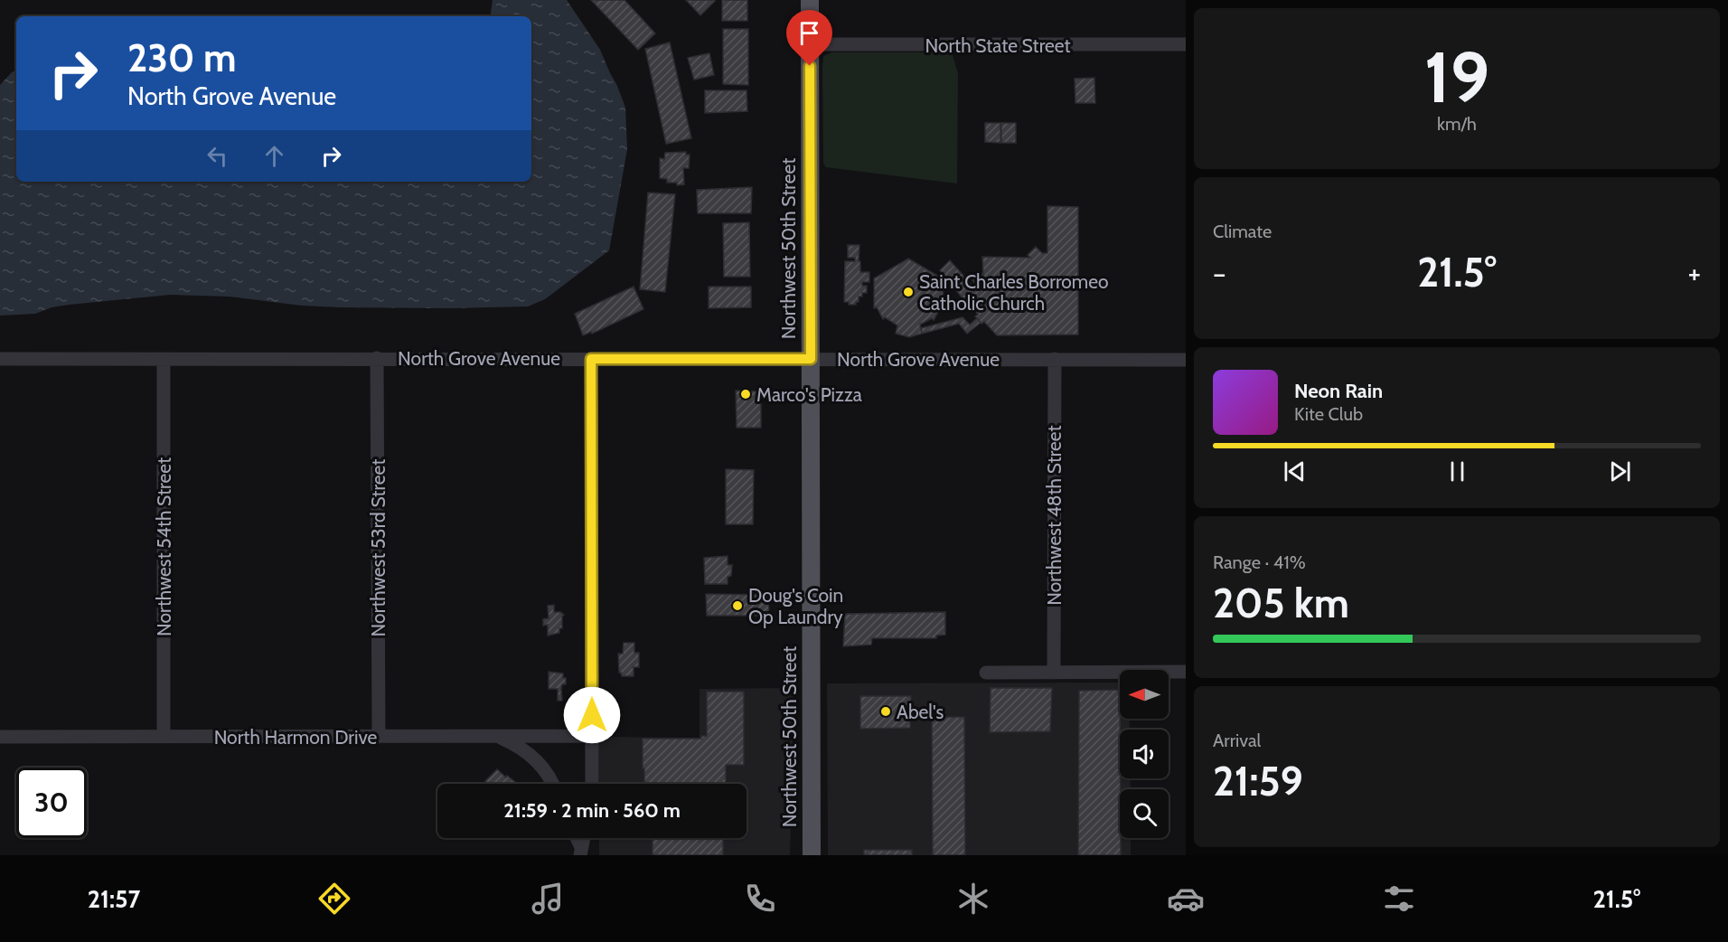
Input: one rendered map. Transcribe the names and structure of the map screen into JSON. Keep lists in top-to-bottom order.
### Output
{
  "streets": {
    "main road": ["Northwest 50th Street"],
    "street": [
      "North State Street",
      "North Grove Avenue",
      "Northwest 48th Street",
      "Northwest 54th Street",
      "Northwest 53rd Street",
      "North Harmon Drive"
    ]
  },
  "crossings": [
    ["North State Street", "Northwest 50th Street"],
    ["Northwest 50th Street", "North Grove Avenue"],
    ["North Grove Avenue", "Northwest 48th Street"],
    ["North Grove Avenue", "Northwest 54th Street"],
    ["North Grove Avenue", "Northwest 53rd Street"],
    ["Northwest 54th Street", "North Harmon Drive"],
    ["Northwest 53rd Street", "North Harmon Drive"]
  ],
  "places": [
    "Saint Charles Borromeo Catholic Church",
    "Marco's Pizza",
    "Doug's Coin Op Laundry",
    "Abel's"
  ],
  "north": "left",
  "page": {
    "tile": [
      ["19", "km/h"],
      "Climate",
      ["Range · 41%", "205 km"],
      ["Arrival", "21:59"]
    ],
    "turn": ["230 m", "North Grove Avenue"],
    "heat": ["−", "21.5°", "+"],
    "song": ["Neon Rain", "Kite Club"],
    "limit": "30",
    "trip": "21:59 · 2 min · 560 m",
    "tabs": ["21:57", "21.5°"]
  }
}
